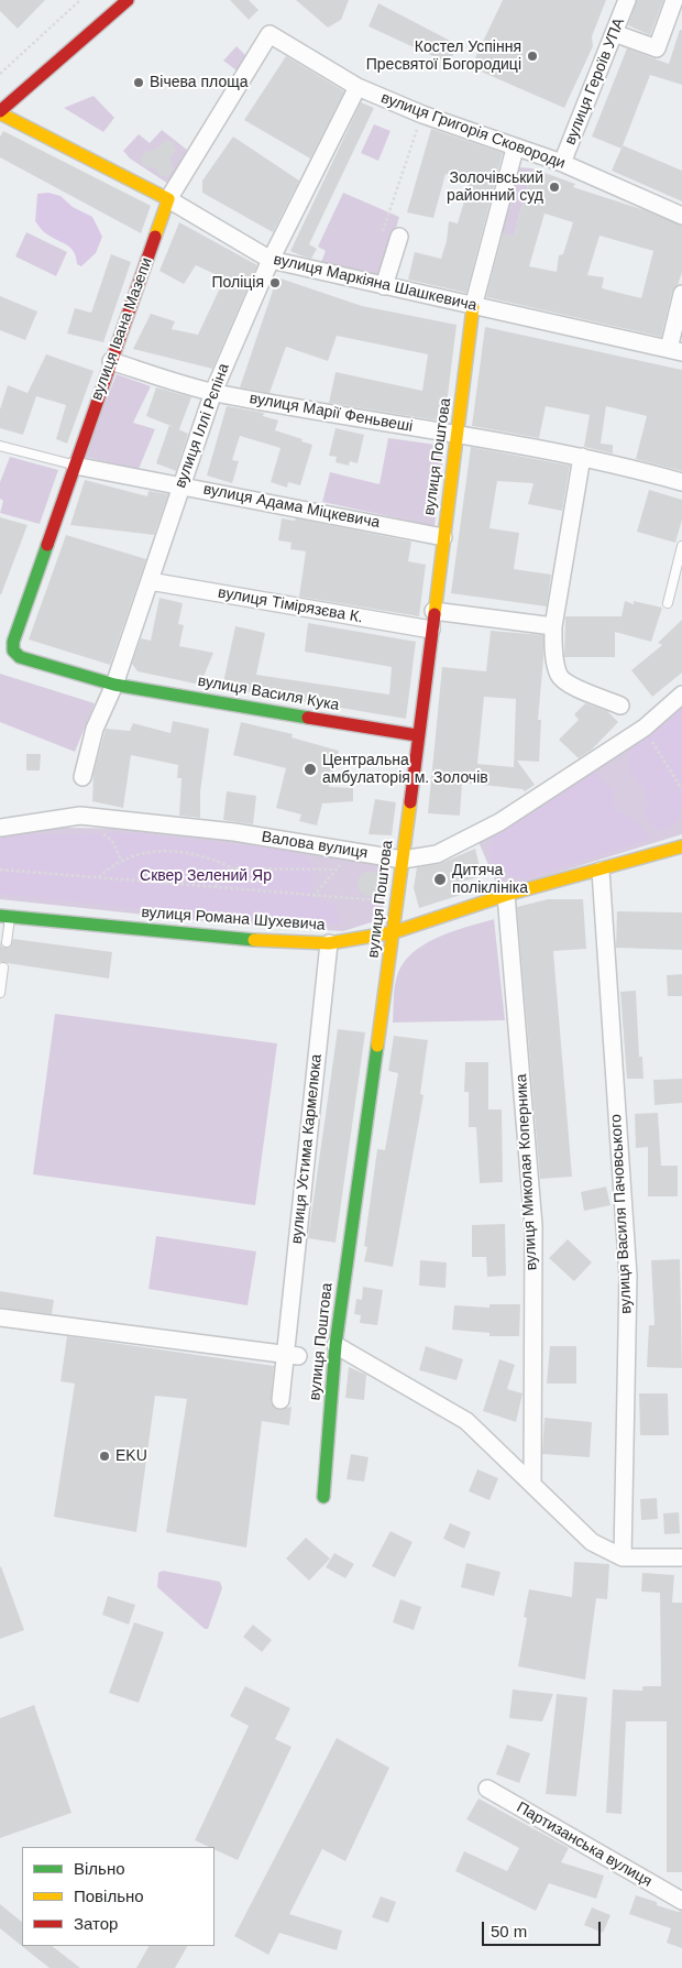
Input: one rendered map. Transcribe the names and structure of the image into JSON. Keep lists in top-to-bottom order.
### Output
{
  "streets": {
    "street": [
      "вулиця Героїв УПА",
      "вулиця Григорія Сковороди",
      "вулиця Маркіяна Шашкевича",
      "вулиця Івана Мазепи",
      "вулиця Марії Феньвеші",
      "вулиця Іллі Рєпіна",
      "вулиця Поштова",
      "вулиця Адама Міцкевича",
      "вулиця Тімірязєва К.",
      "вулиця Василя Кука",
      "Валова вулиця",
      "вулиця Романа Шухевича",
      "вулиця Устима Кармелюка",
      "вулиця Миколая Коперника",
      "вулиця Василя Пачовського",
      "Партизанська вулиця"
    ]
  },
  "crossings": [
    ["вулиця Героїв УПА", "вулиця Григорія Сковороди"],
    ["вулиця Григорія Сковороди", "вулиця Івана Мазепи"],
    ["вулиця Григорія Сковороди", "вулиця Іллі Рєпіна"],
    ["вулиця Маркіяна Шашкевича", "вулиця Івана Мазепи"],
    ["вулиця Маркіяна Шашкевича", "вулиця Іллі Рєпіна"],
    ["вулиця Маркіяна Шашкевича", "вулиця Поштова"],
    ["вулиця Івана Мазепи", "вулиця Марії Феньвеші"],
    ["вулиця Івана Мазепи", "вулиця Адама Міцкевича"],
    ["вулиця Івана Мазепи", "вулиця Василя Кука"],
    ["вулиця Марії Феньвеші", "вулиця Іллі Рєпіна"],
    ["вулиця Марії Феньвеші", "вулиця Поштова"],
    ["вулиця Іллі Рєпіна", "вулиця Адама Міцкевича"],
    ["вулиця Іллі Рєпіна", "вулиця Тімірязєва К."],
    ["вулиця Іллі Рєпіна", "вулиця Василя Кука"],
    ["вулиця Поштова", "вулиця Адама Міцкевича"],
    ["вулиця Поштова", "вулиця Тімірязєва К."],
    ["вулиця Поштова", "вулиця Василя Кука"],
    ["вулиця Поштова", "Валова вулиця"],
    ["вулиця Поштова", "вулиця Романа Шухевича"],
    ["вулиця Романа Шухевича", "вулиця Устима Кармелюка"],
    ["вулиця Романа Шухевича", "вулиця Миколая Коперника"],
    ["вулиця Романа Шухевича", "вулиця Василя Пачовського"]
  ],
  "parks": ["Сквер Зелений Яр"],
  "places": [
    "Костел Успіння Пресвятої Богородиці",
    "Вічева площа",
    "Золочівський районний суд",
    "Поліція",
    "Центральна амбулаторія м. Золочів",
    "Дитяча поліклініка",
    "EKU"
  ],
  "legend": ["Вільно", "Повільно", "Затор"],
  "scale_bar": "50 m"
}
